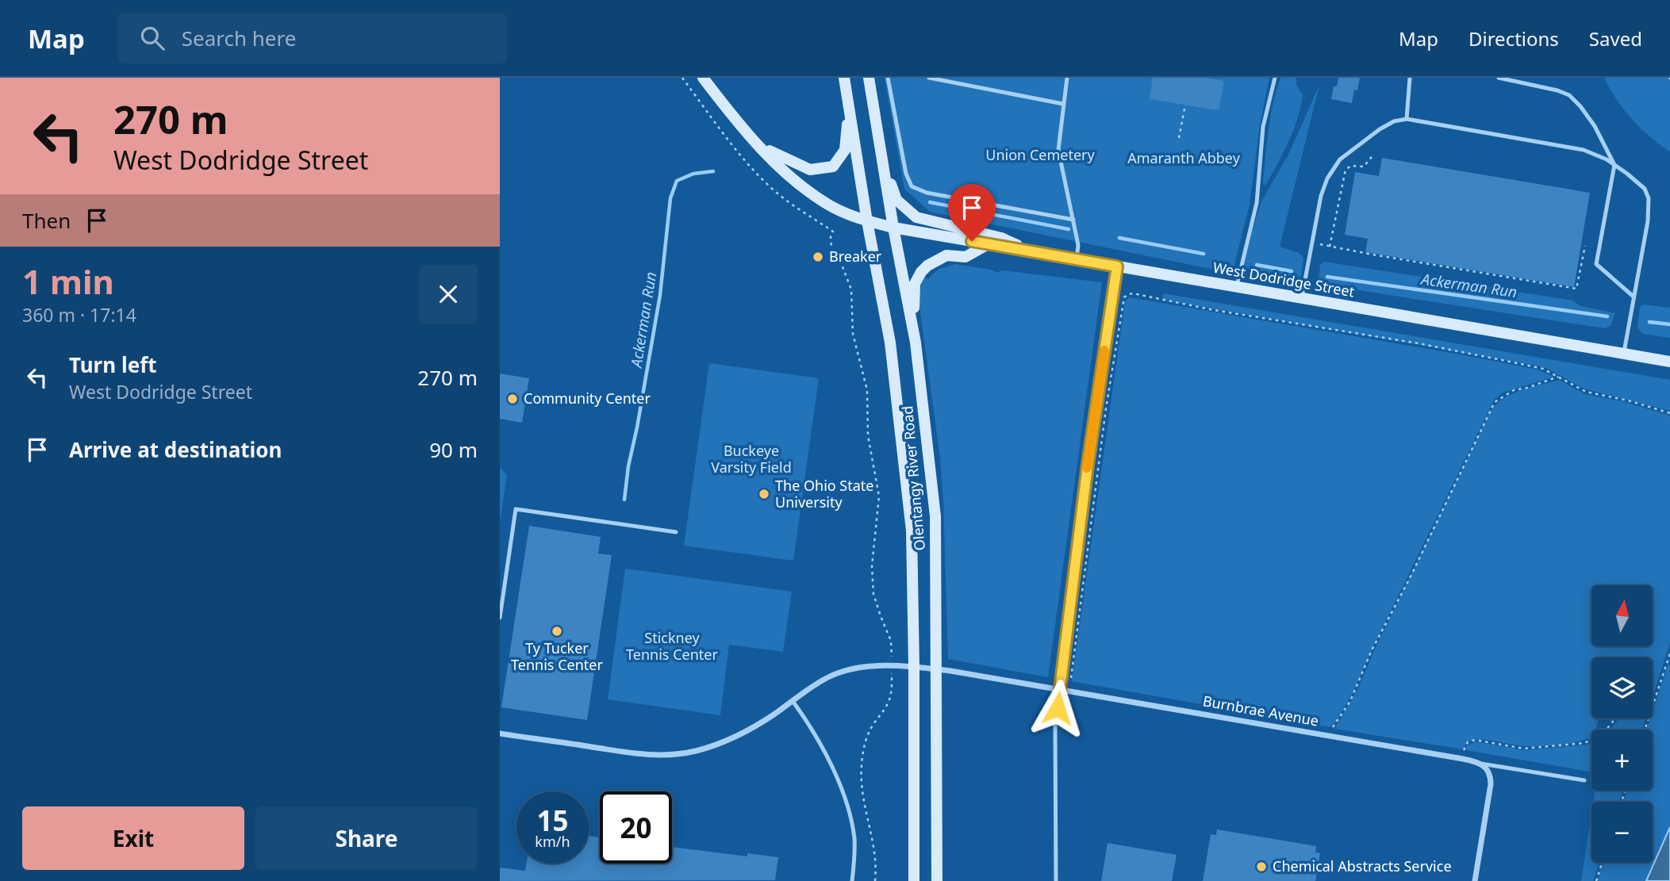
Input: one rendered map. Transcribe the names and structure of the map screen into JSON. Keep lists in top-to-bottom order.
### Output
{
  "streets": {
    "main road": ["West Dodridge Street", "Olentangy River Road"],
    "street": ["Burnbrae Avenue"]
  },
  "crossings": [
    ["West Dodridge Street", "Olentangy River Road"],
    ["Olentangy River Road", "Burnbrae Avenue"]
  ],
  "water": ["Ackerman Run"],
  "parks": [
    "Union Cemetery",
    "Amaranth Abbey",
    "Buckeye Varsity Field",
    "Stickney Tennis Center"
  ],
  "places": [
    "Breaker",
    "Community Center",
    "The Ohio State University",
    "Ty Tucker Tennis Center",
    "Chemical Abstracts Service"
  ],
  "north": "top",
  "page": {
    "header": "Map",
    "search": "Search here",
    "nav": ["Map", "Directions", "Saved"],
    "turn": ["270 m", "West Dodridge Street"],
    "then": "Then",
    "heading": ["1 min", "360 m · 17:14"],
    "list": [
      {
        "name": "Turn left",
        "note": "West Dodridge Street",
        "value": "270 m"
      },
      {
        "name": "Arrive at destination",
        "value": "90 m"
      }
    ],
    "map_buttons": ["+", "−"],
    "speed": "15 km/h",
    "limit": "20",
    "buttons": ["Exit", "Share"]
  }
}
